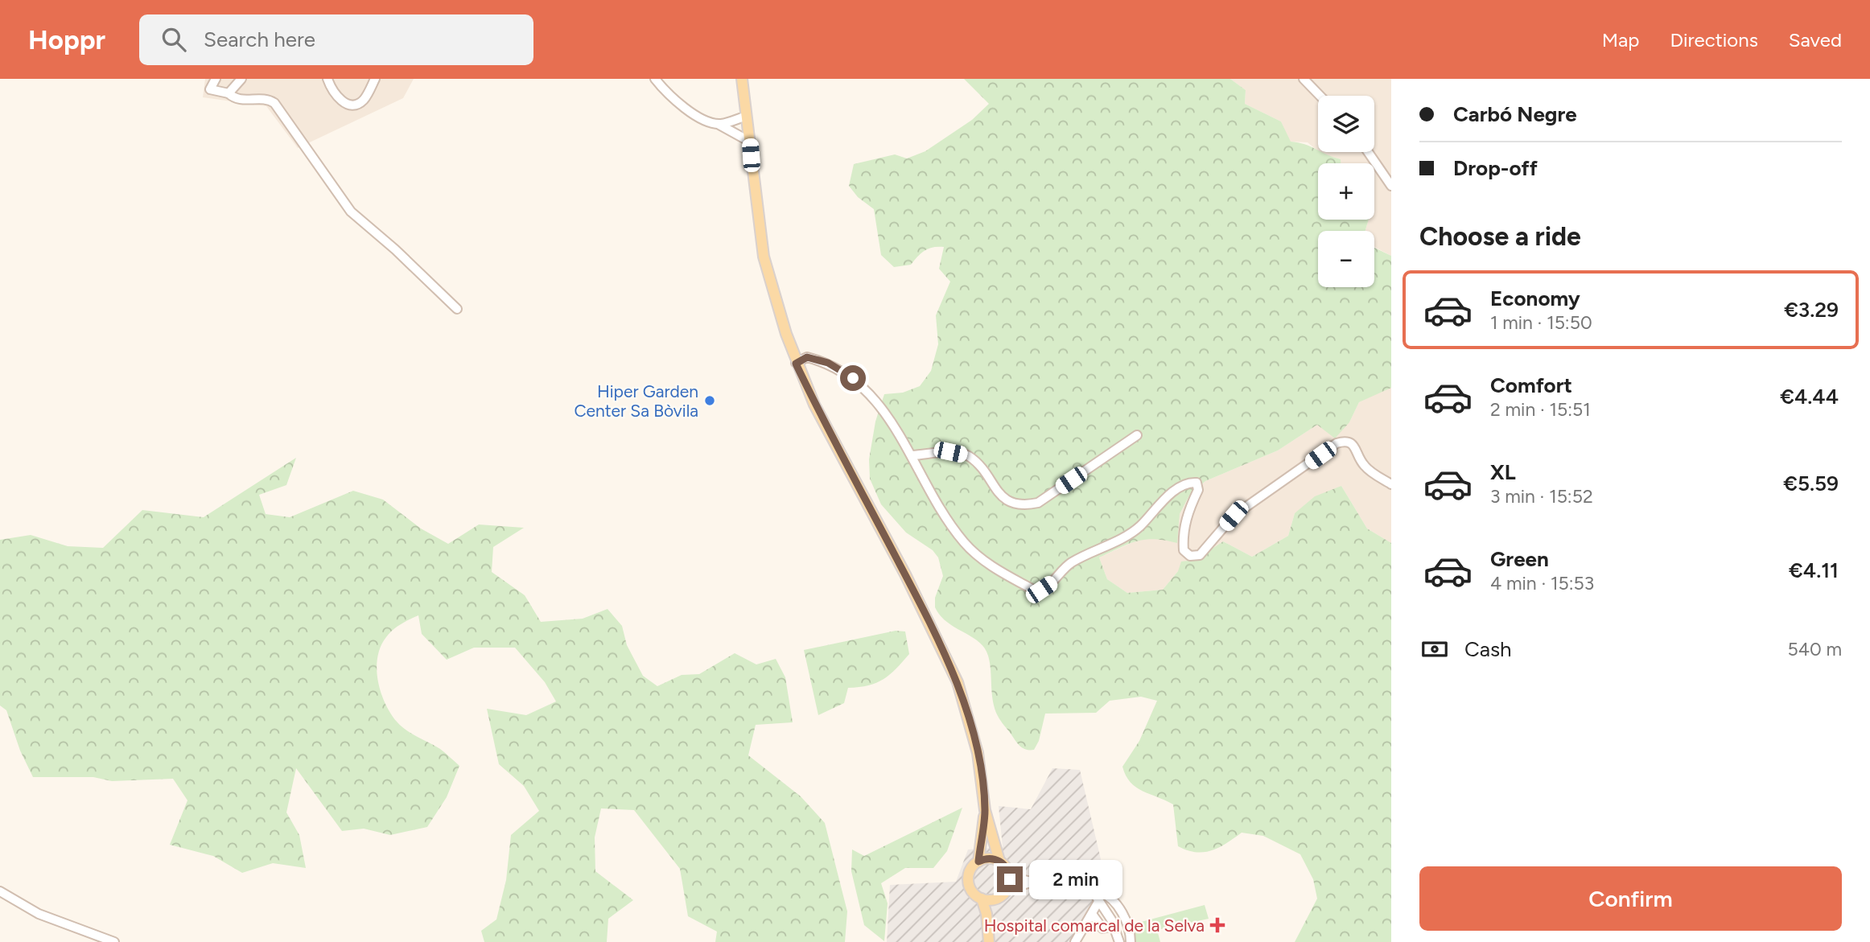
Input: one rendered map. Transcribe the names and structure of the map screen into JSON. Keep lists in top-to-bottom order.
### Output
{
  "places": {
    "other": ["Hiper Garden Center Sa Bòvila"],
    "health": ["Hospital comarcal de la Selva"]
  },
  "page": {
    "header": "Hoppr",
    "search": "Search here",
    "nav": ["Map", "Directions", "Saved"],
    "banner": ["Carbó Negre", "Drop-off"],
    "map_buttons": ["+", "−"],
    "heading": "Choose a ride",
    "list": [
      {
        "name": "Economy",
        "note": "1 min · 15:50",
        "value": "€3.29"
      },
      {
        "name": "Comfort",
        "note": "2 min · 15:51",
        "value": "€4.44"
      },
      {
        "name": "XL",
        "note": "3 min · 15:52",
        "value": "€5.59"
      },
      {
        "name": "Green",
        "note": "4 min · 15:53",
        "value": "€4.11"
      }
    ],
    "pay": ["Cash", "540 m"],
    "buttons": "Confirm",
    "bubble": "2 min"
  }
}
